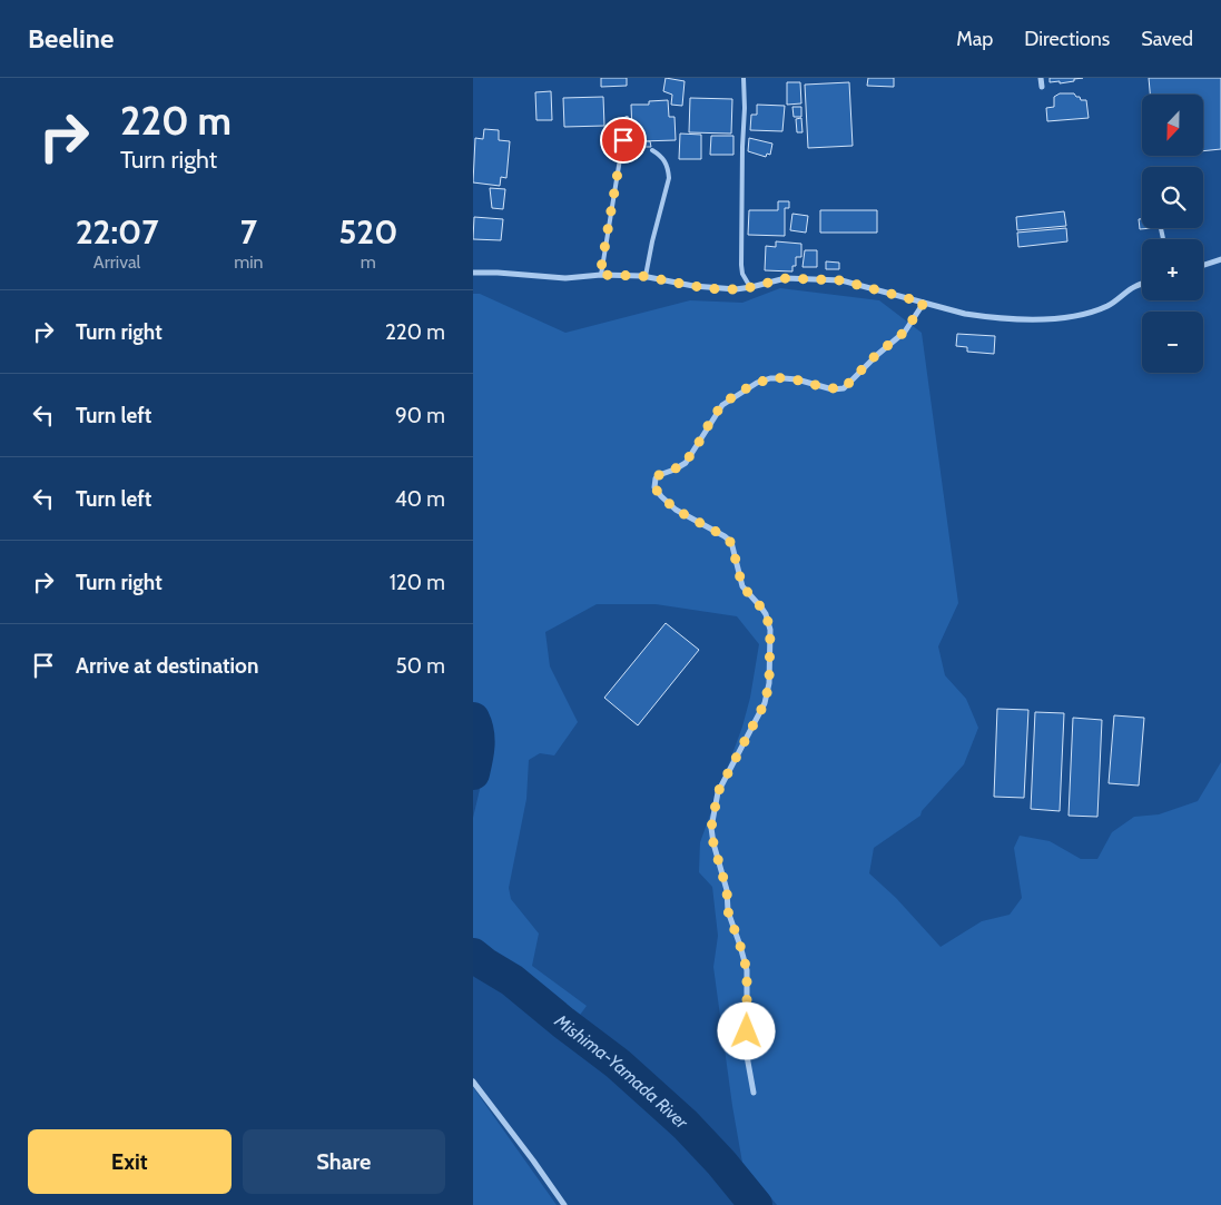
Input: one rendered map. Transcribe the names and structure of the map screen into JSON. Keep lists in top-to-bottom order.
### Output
{
  "water": ["Mishima-Yamada River"],
  "north": "bottom",
  "page": {
    "header": "Beeline",
    "nav": ["Map", "Directions", "Saved"],
    "turn": ["220 m", "Turn right"],
    "map_buttons": ["+", "−"],
    "eta": [
      "22:07",
      "Arrival",
      "7",
      "min",
      "520",
      "m"
    ],
    "list": [
      {
        "name": "Turn right",
        "value": "220 m"
      },
      {
        "name": "Turn left",
        "value": "90 m"
      },
      {
        "name": "Turn left",
        "value": "40 m"
      },
      {
        "name": "Turn right",
        "value": "120 m"
      },
      {
        "name": "Arrive at destination",
        "value": "50 m"
      }
    ],
    "buttons": ["Exit", "Share"]
  }
}
